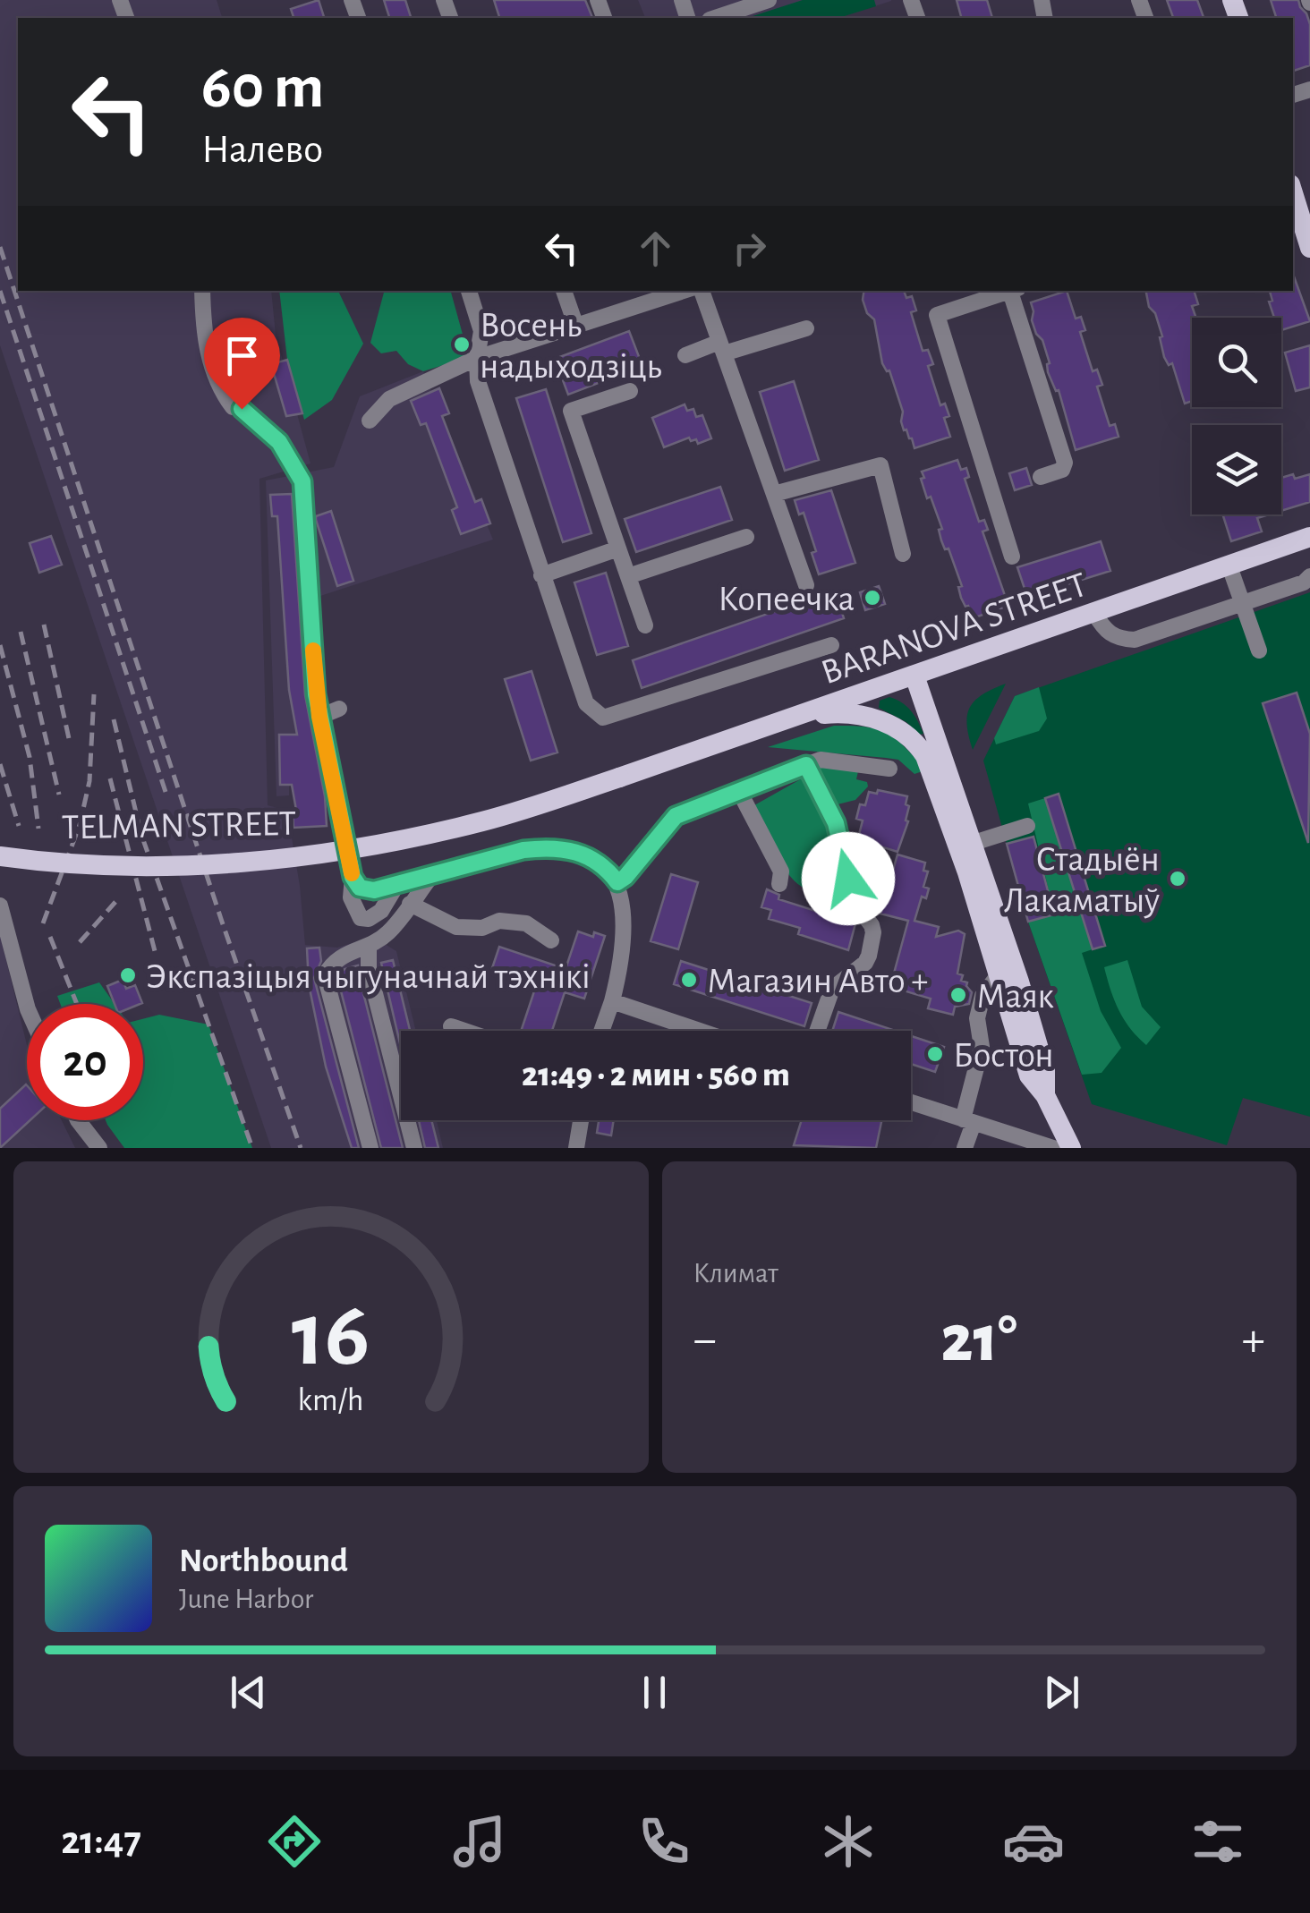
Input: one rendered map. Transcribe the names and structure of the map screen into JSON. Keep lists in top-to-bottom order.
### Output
{
  "streets": {
    "main road": ["BARANOVA STREET", "TELMAN STREET"]
  },
  "crossings": [
    ["BARANOVA STREET", "TELMAN STREET"]
  ],
  "places": [
    "Восень надыходзіць",
    "Копеечка",
    "Стадыён Лакаматыў",
    "Экспазіцыя чыгуначнай тэхнікі",
    "Магазин Авто +",
    "Маяк",
    "Бостон"
  ],
  "page": {
    "turn": ["60 m", "Налево"],
    "limit": "20",
    "trip": "21:49 · 2 мин · 560 m",
    "tile": "Климат",
    "heat": ["−", "21°", "+"],
    "song": ["Northbound", "June Harbor"],
    "tabs": "21:47",
    "gauge": ["16", "km/h"]
  }
}
